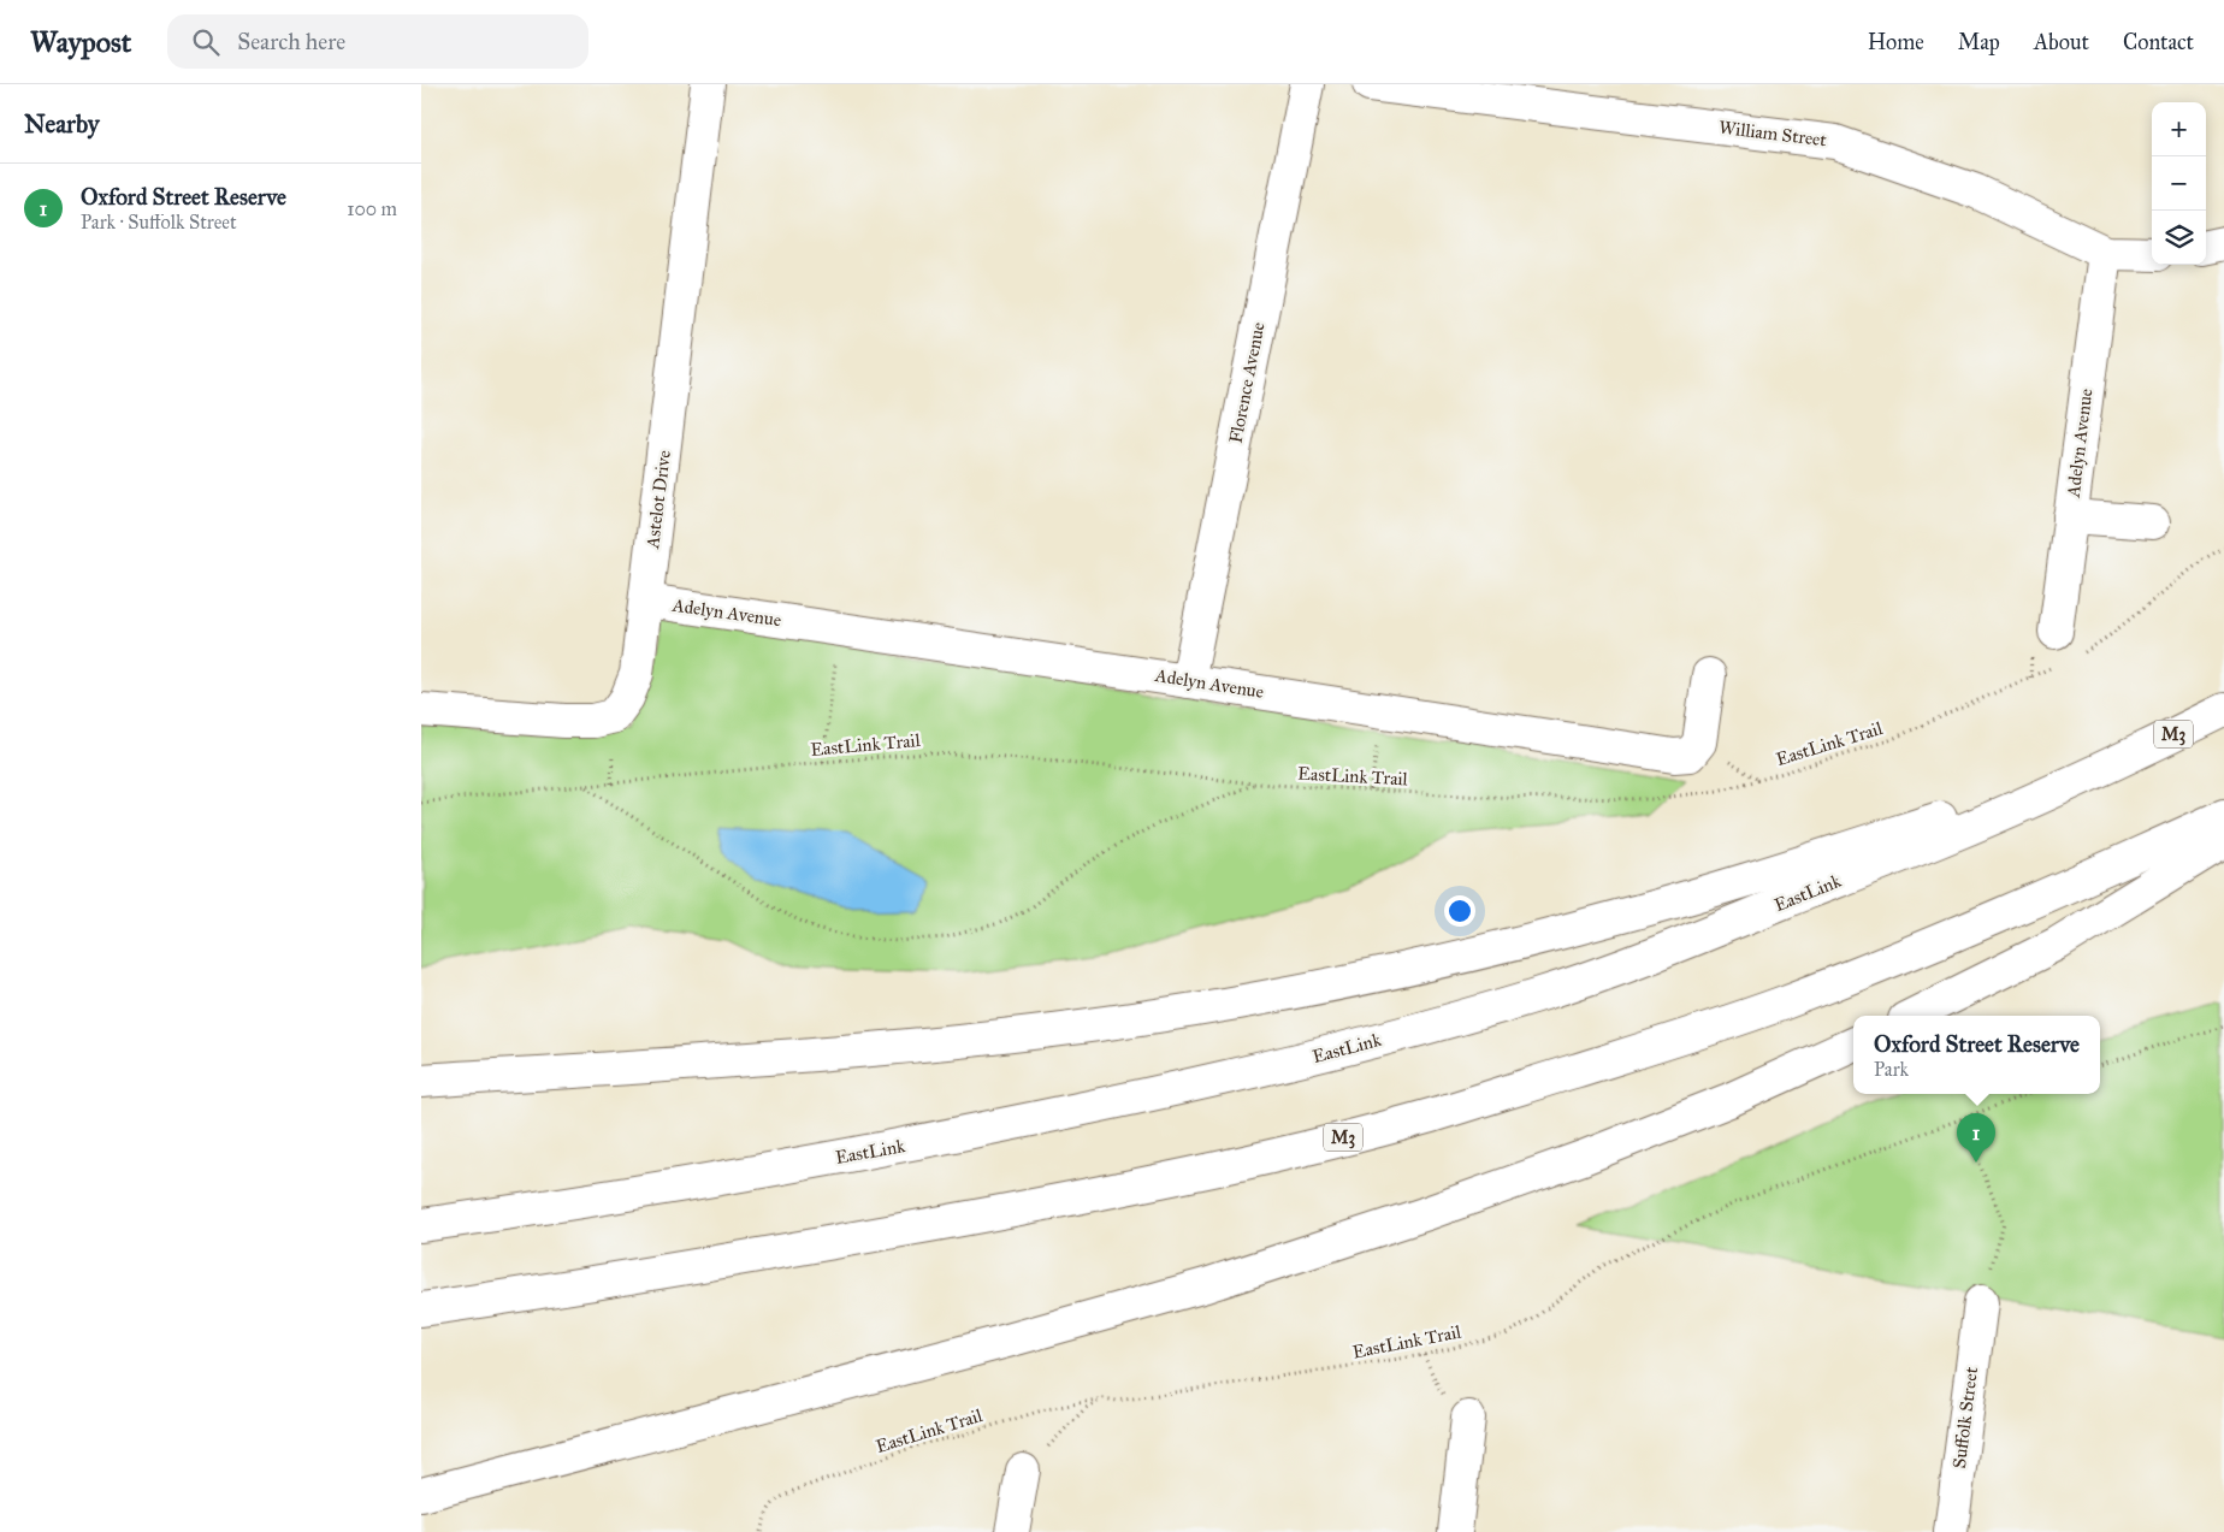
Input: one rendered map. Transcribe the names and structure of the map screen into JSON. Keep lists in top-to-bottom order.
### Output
{
  "streets": {
    "main road": [
      "William Street",
      "Florence Avenue",
      "Adelyn Avenue",
      "Astelot Drive",
      "M3",
      "EastLink",
      "Suffolk Street"
    ],
    "path": ["EastLink Trail"]
  },
  "crossings": [
    ["William Street", "Adelyn Avenue"],
    ["Florence Avenue", "Adelyn Avenue"],
    ["Adelyn Avenue", "Astelot Drive"]
  ],
  "page": {
    "header": "Waypost",
    "search": "Search here",
    "nav": [
      "Home",
      "Map",
      "About",
      "Contact"
    ],
    "heading": "Nearby",
    "map_buttons": ["+", "−"],
    "list": [
      {
        "mark": "1",
        "name": "Oxford Street Reserve",
        "note": "Park · Suffolk Street",
        "value": "100 m"
      }
    ],
    "popup": ["Oxford Street Reserve", "Park"],
    "pins": "1"
  }
}
